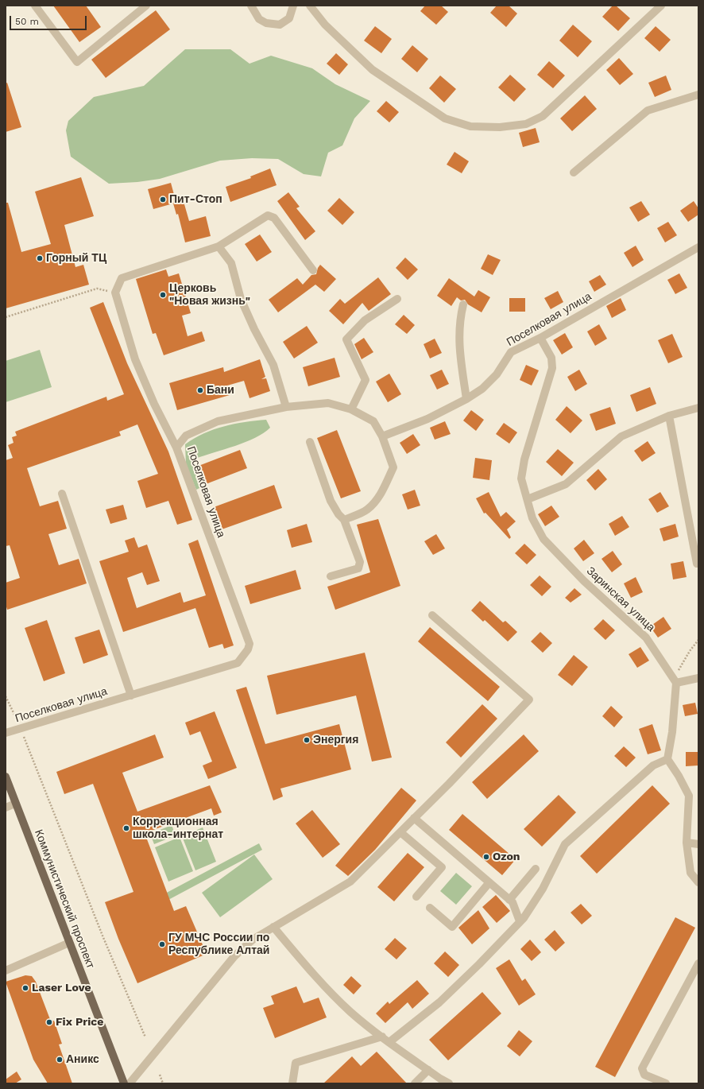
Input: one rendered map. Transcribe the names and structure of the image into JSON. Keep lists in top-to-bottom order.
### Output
{
  "streets": {
    "main road": ["Коммунистический проспект"],
    "street": ["Поселковая улица", "Заринская улица"]
  },
  "crossings": [
    ["Поселковая улица", "Заринская улица"]
  ],
  "places": [
    "Пит-Стоп",
    "Горный ТЦ",
    "Церковь \"Новая жизнь\"",
    "Бани",
    "Энергия",
    "Коррекционная школа-интернат",
    "Ozon",
    "ГУ МЧС России по Республике Алтай",
    "Laser Love",
    "Fix Price",
    "Аникс"
  ],
  "scale_bar": "50 m"
}
